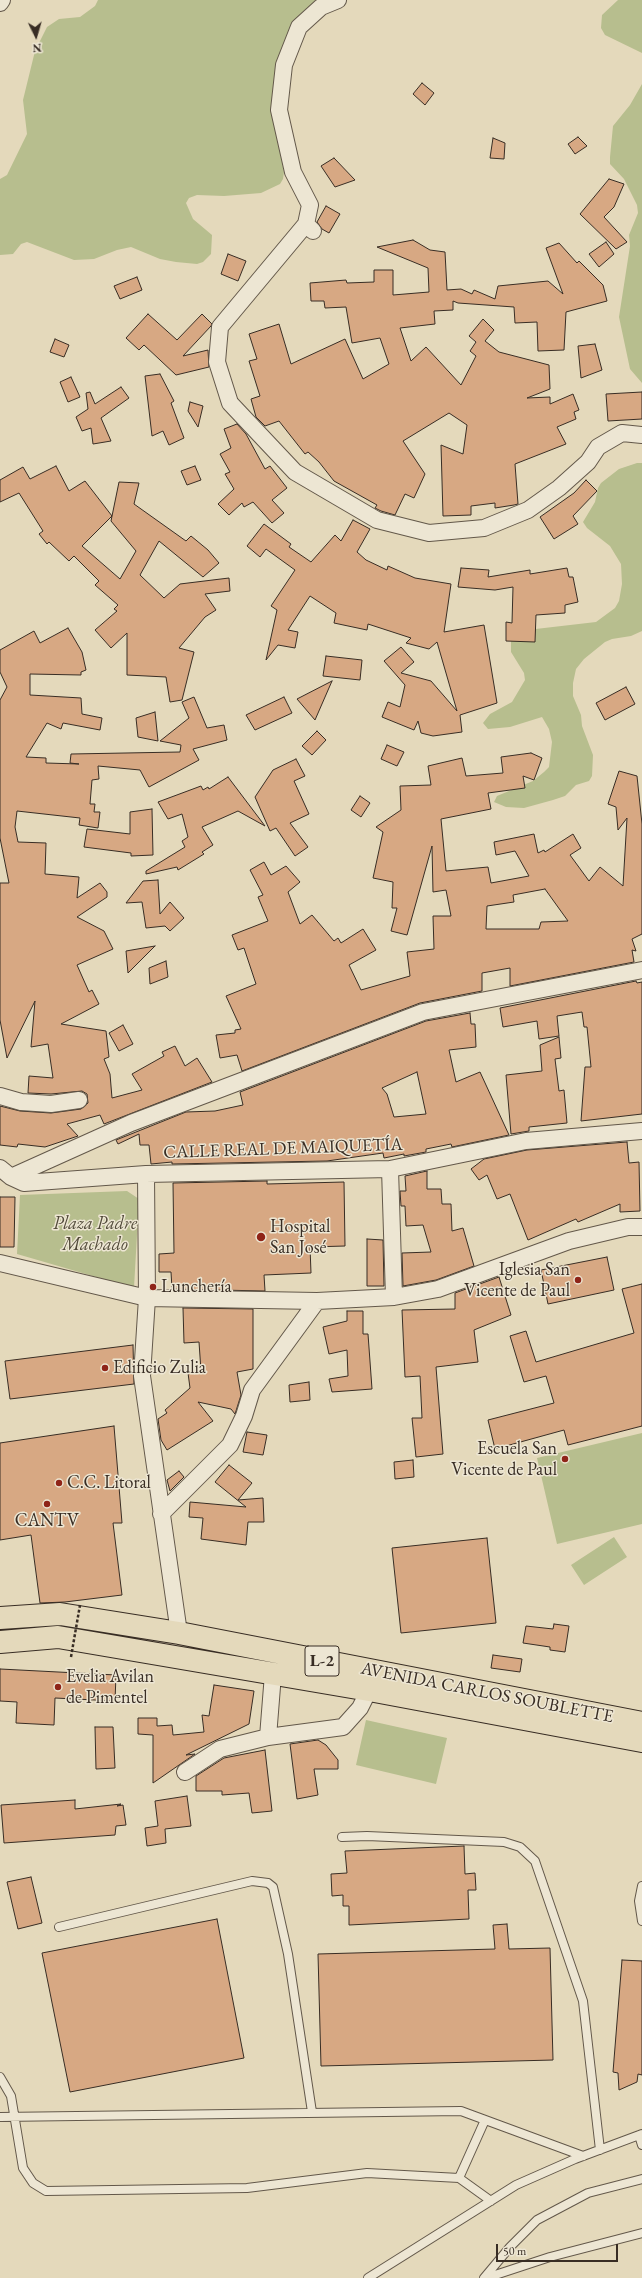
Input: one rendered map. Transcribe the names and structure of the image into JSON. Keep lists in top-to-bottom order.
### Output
{
  "streets": {
    "main road": ["L-2", "AVENIDA CARLOS SOUBLETTE"],
    "street": ["CALLE REAL DE MAIQUETÍA"]
  },
  "parks": ["Plaza Padre Machado"],
  "places": [
    "Hospital San José",
    "Iglesia San Vicente de Paul",
    "Lunchería",
    "Edificio Zulia",
    "Escuela San Vicente de Paul",
    "C.C. Litoral",
    "CANTV",
    "Evelia Avilan de Pimentel"
  ],
  "scale_bar": "50 m",
  "north": "bottom"
}
